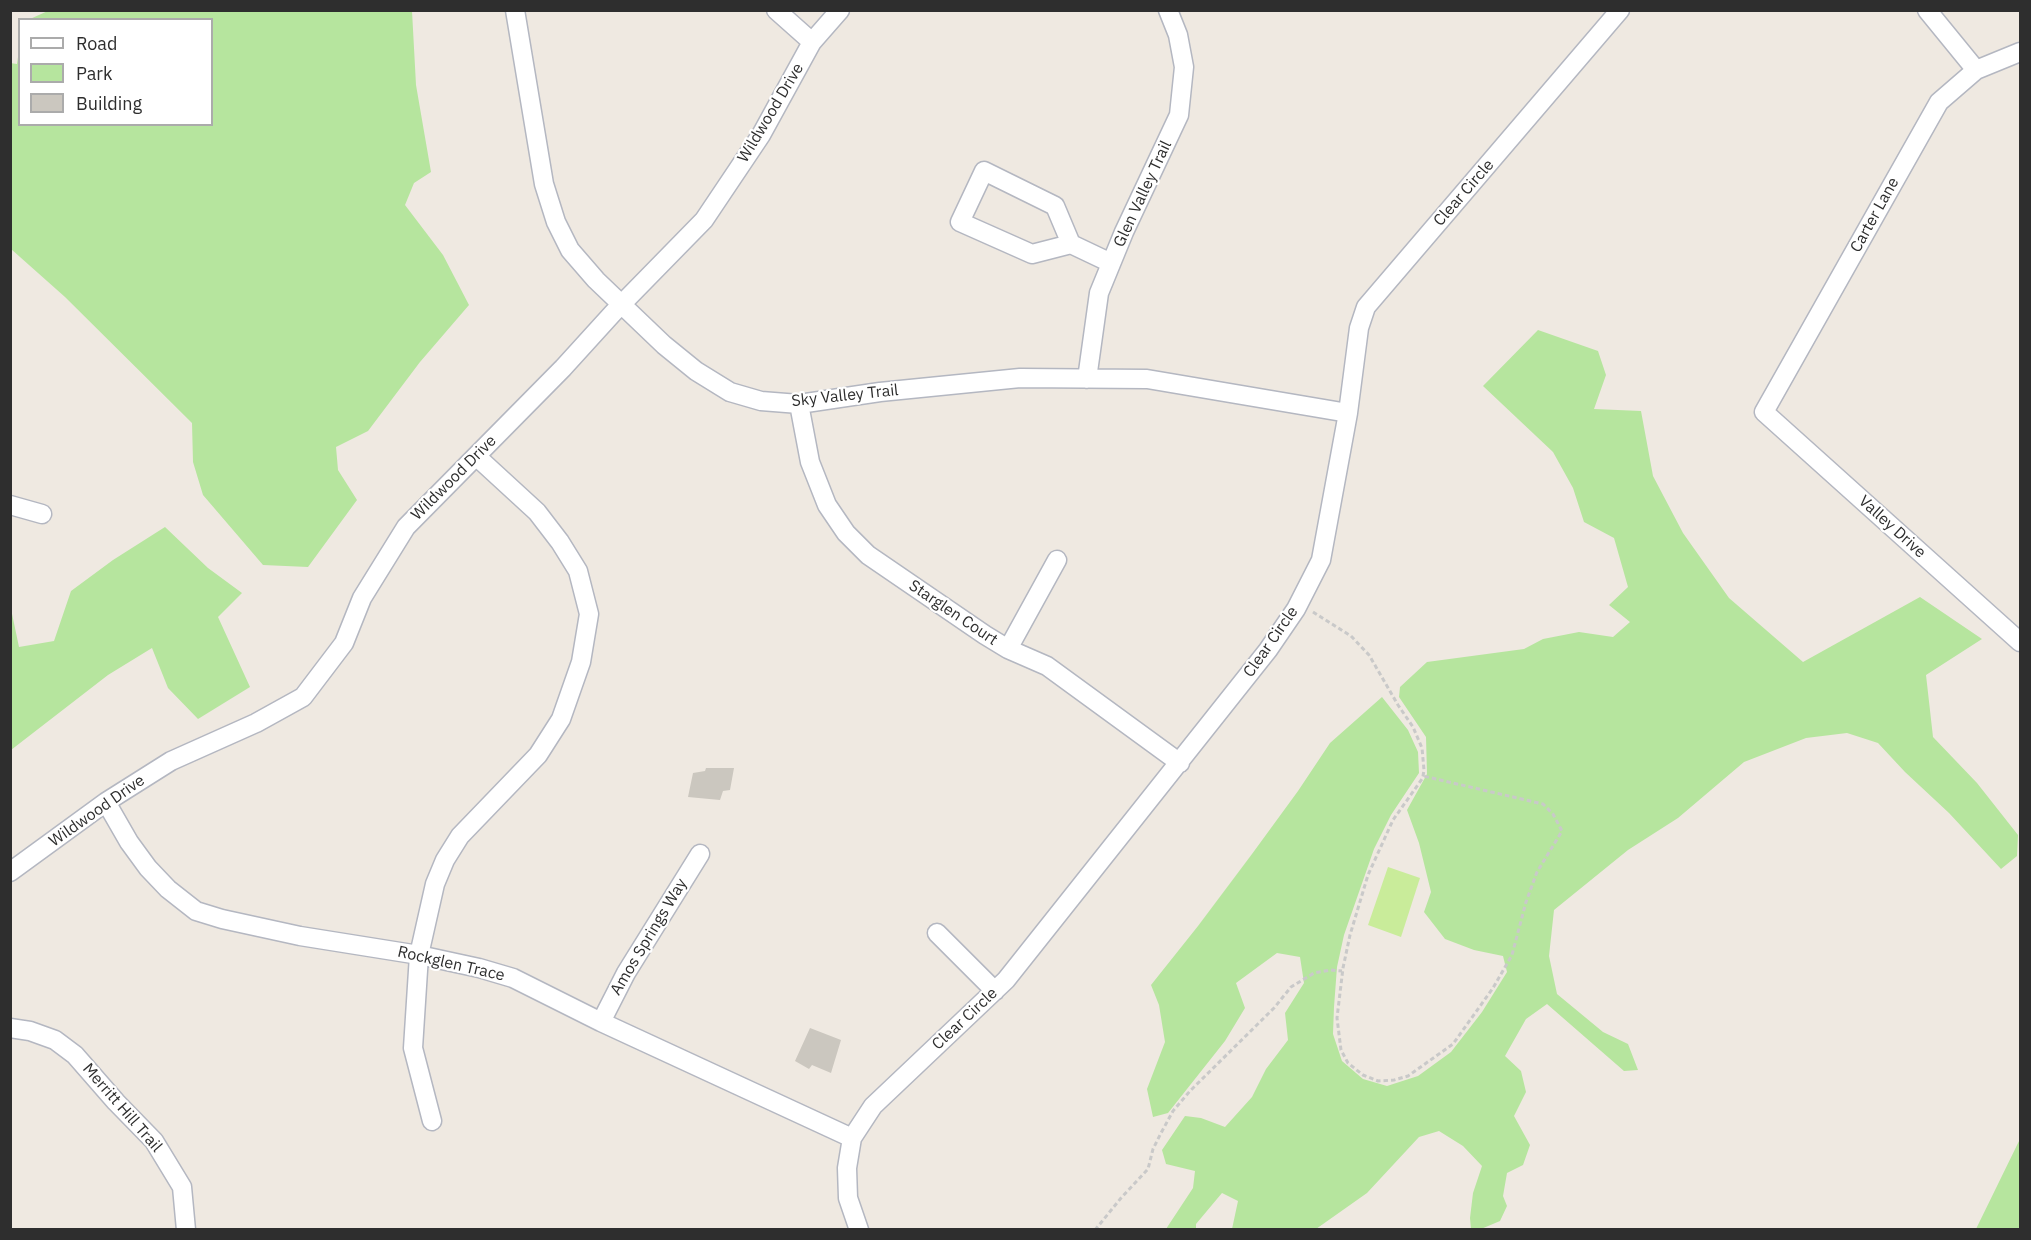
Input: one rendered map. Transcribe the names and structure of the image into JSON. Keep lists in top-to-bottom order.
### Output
{
  "streets": {
    "street": [
      "Wildwood Drive",
      "Clear Circle",
      "Glen Valley Trail",
      "Carter Lane",
      "Sky Valley Trail",
      "Valley Drive",
      "Starglen Court",
      "Amos Springs Way",
      "Rockglen Trace",
      "Merritt Hill Trail"
    ]
  },
  "crossings": [
    ["Wildwood Drive", "Sky Valley Trail"],
    ["Wildwood Drive", "Rockglen Trace"],
    ["Clear Circle", "Sky Valley Trail"],
    ["Clear Circle", "Starglen Court"],
    ["Clear Circle", "Rockglen Trace"],
    ["Glen Valley Trail", "Sky Valley Trail"],
    ["Carter Lane", "Valley Drive"],
    ["Sky Valley Trail", "Starglen Court"],
    ["Amos Springs Way", "Rockglen Trace"]
  ],
  "legend": ["Road", "Park", "Building"]
}
